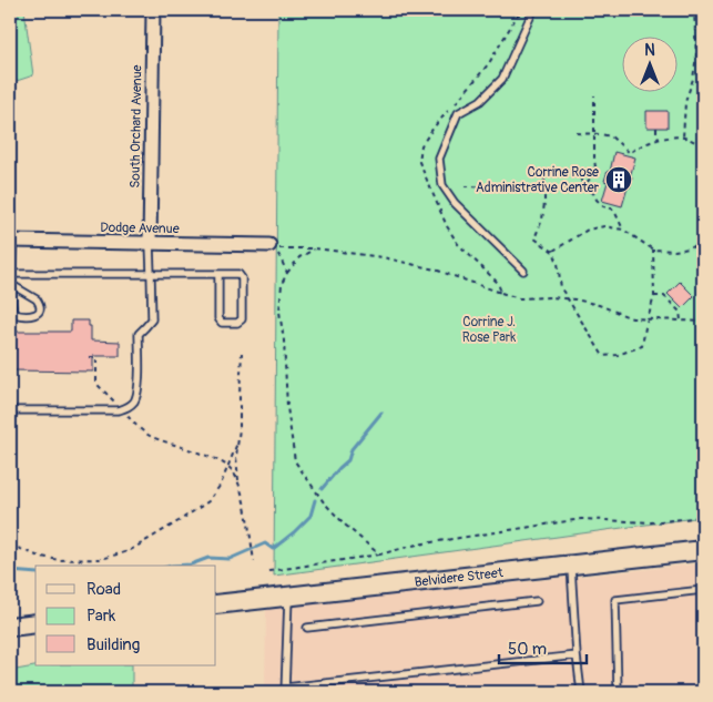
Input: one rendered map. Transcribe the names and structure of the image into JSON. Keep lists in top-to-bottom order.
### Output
{
  "streets": {
    "main road": ["Belvidere Street"],
    "street": ["South Orchard Avenue", "Dodge Avenue"]
  },
  "crossings": [
    ["South Orchard Avenue", "Dodge Avenue"]
  ],
  "parks": ["Corrine J. Rose Park"],
  "places": {
    "building": ["Corrine Rose Administrative Center"]
  },
  "legend": ["Road", "Park", "Building"],
  "scale_bar": "50 m",
  "north": "top"
}
